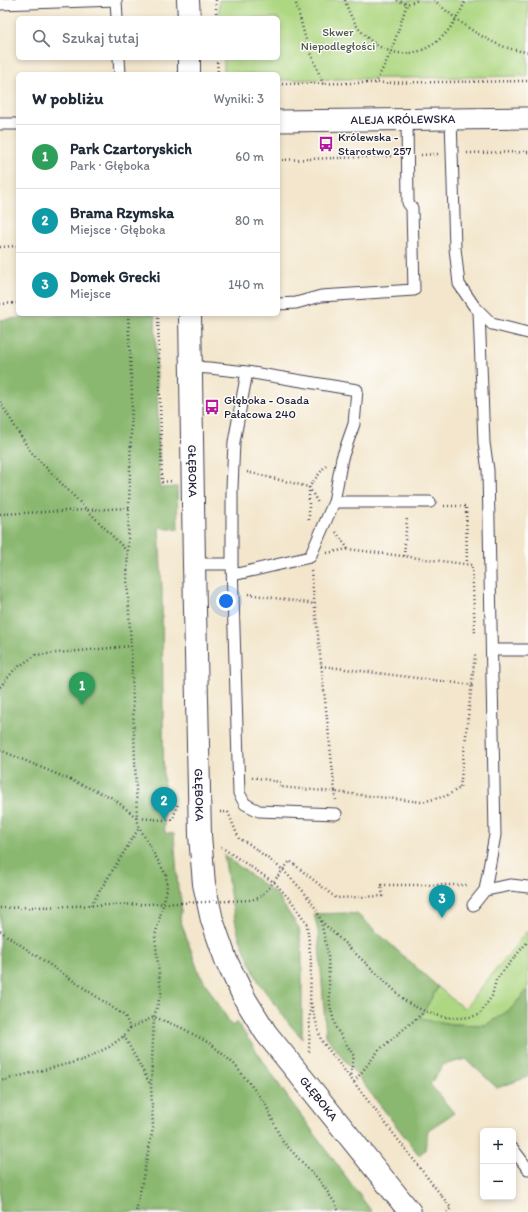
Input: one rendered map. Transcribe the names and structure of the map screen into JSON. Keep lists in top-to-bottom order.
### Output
{
  "streets": {
    "main road": ["GŁĘBOKA"],
    "street": ["ALEJA KRÓLEWSKA"]
  },
  "parks": ["Skwer Niepodległości"],
  "places": {
    "bus stop": ["Królewska - Starostwo 257", "Głęboka - Osada Pałacowa 240"]
  },
  "page": {
    "search": "Szukaj tutaj",
    "heading": ["W pobliżu", "Wyniki: 3"],
    "list": [
      {
        "mark": "1",
        "name": "Park Czartoryskich",
        "note": "Park · Głęboka",
        "value": "60 m"
      },
      {
        "mark": "2",
        "name": "Brama Rzymska",
        "note": "Miejsce · Głęboka",
        "value": "80 m"
      },
      {
        "mark": "3",
        "name": "Domek Grecki",
        "note": "Miejsce",
        "value": "140 m"
      }
    ],
    "pins": ["1", "2", "3"],
    "map_buttons": ["+", "−"]
  }
}
